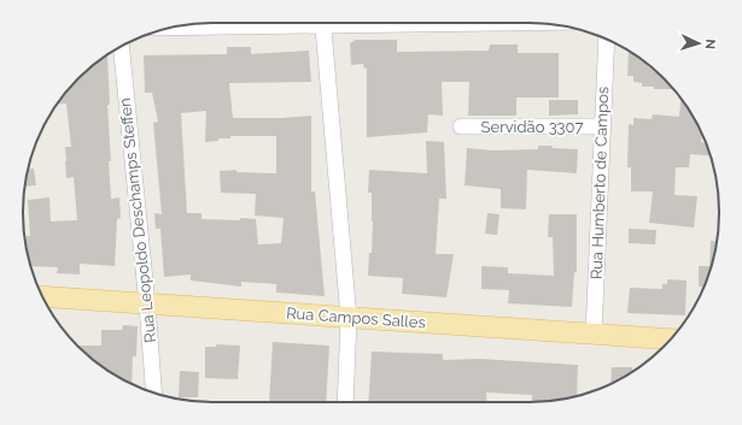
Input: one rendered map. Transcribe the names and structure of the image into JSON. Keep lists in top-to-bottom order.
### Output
{
  "streets": {
    "main road": ["Rua Campos Salles"],
    "street": ["Servidão 3307", "Rua Humberto de Campos", "Rua Leopoldo Deschamps Steffen"]
  },
  "crossings": [
    ["Servidão 3307", "Rua Humberto de Campos"],
    ["Rua Humberto de Campos", "Rua Campos Salles"],
    ["Rua Leopoldo Deschamps Steffen", "Rua Campos Salles"]
  ],
  "north": "right"
}
